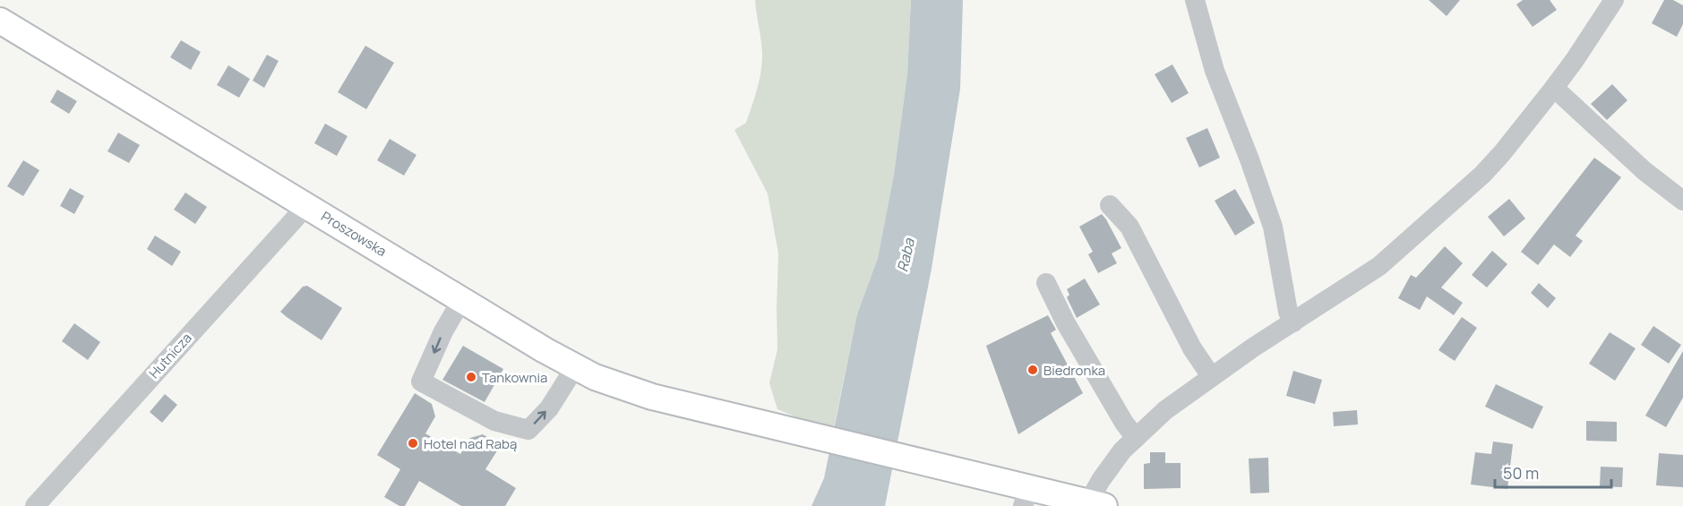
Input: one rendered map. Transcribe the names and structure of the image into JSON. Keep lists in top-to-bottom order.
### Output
{
  "streets": {
    "main road": ["Proszowska"],
    "street": ["Hutnicza"]
  },
  "crossings": [
    ["Proszowska", "Hutnicza"]
  ],
  "water": ["Raba"],
  "places": ["Biedronka", "Tankownia", "Hotel nad Rabą"],
  "scale_bar": "50 m"
}
